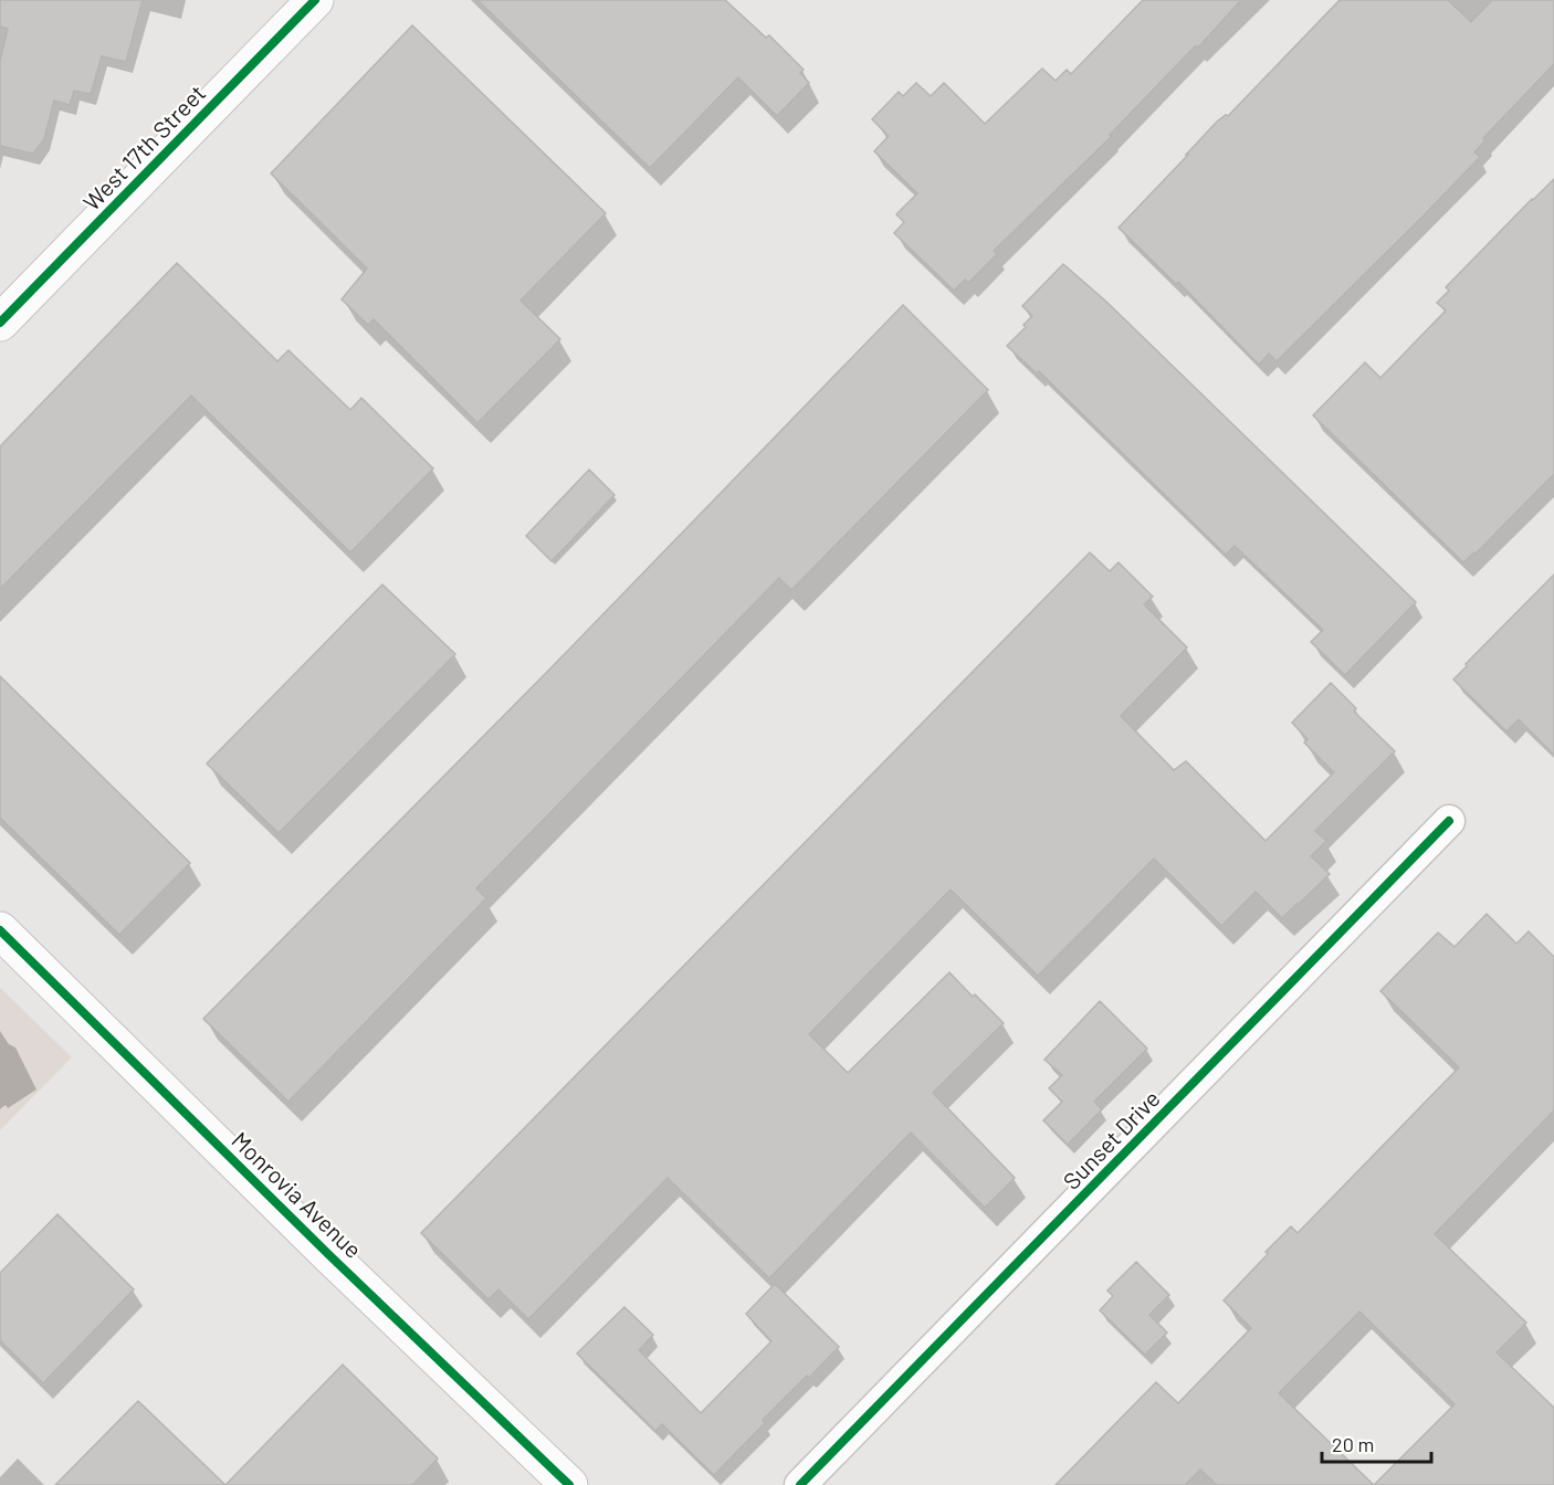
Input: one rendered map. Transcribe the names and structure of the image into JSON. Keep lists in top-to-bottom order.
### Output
{
  "streets": {
    "street": ["West 17th Street", "Sunset Drive", "Monrovia Avenue"]
  },
  "scale_bar": "20 m"
}
